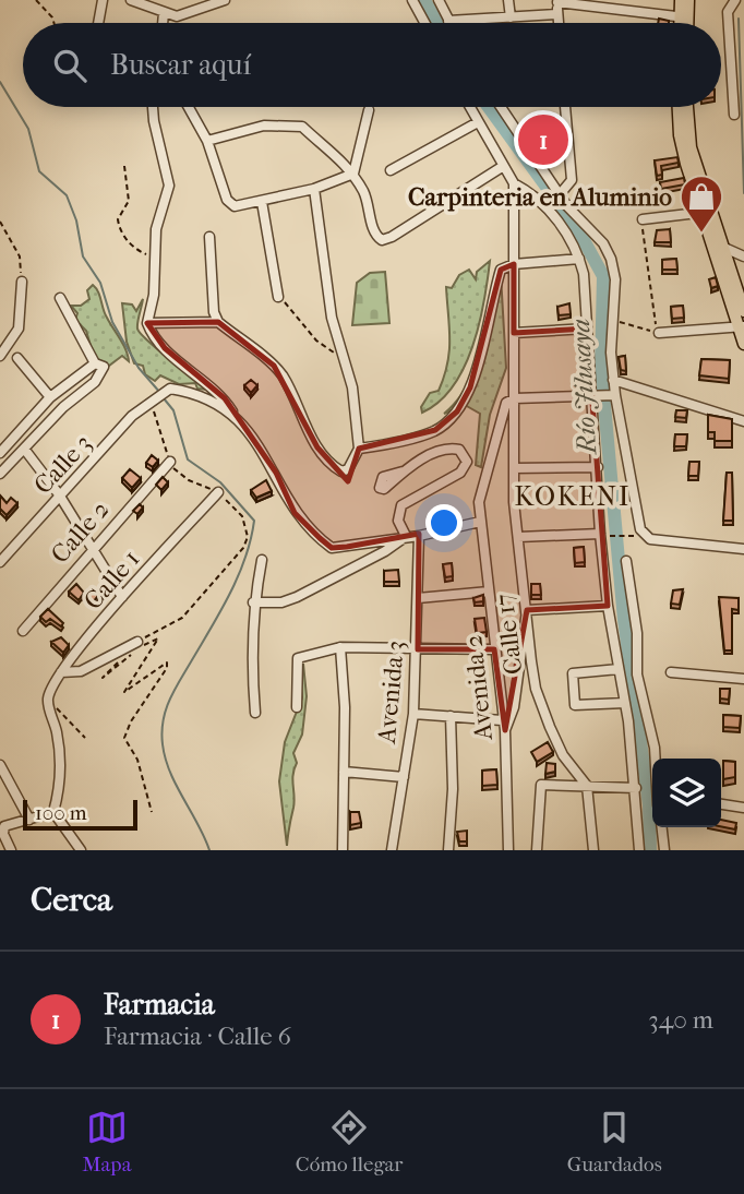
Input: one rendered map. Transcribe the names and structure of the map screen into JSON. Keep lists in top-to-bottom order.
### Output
{
  "streets": {
    "street": [
      "Calle 3",
      "Calle 2",
      "Calle 1",
      "Calle 17",
      "Avenida 2",
      "Avenida 3"
    ]
  },
  "crossings": [
    ["Calle 17", "Avenida 2"]
  ],
  "districts": ["KOKENI"],
  "water": ["Río Jilusaya"],
  "places": {
    "shop": ["Carpinteria en Aluminio"]
  },
  "scale_bar": "100 m",
  "page": {
    "search": "Buscar aquí",
    "pins": "1",
    "scale": "100 m",
    "heading": "Cerca",
    "list": [
      {
        "mark": "1",
        "name": "Farmacia",
        "note": "Farmacia · Calle 6",
        "value": "340 m"
      }
    ],
    "nav": ["Mapa", "Cómo llegar", "Guardados"]
  }
}
